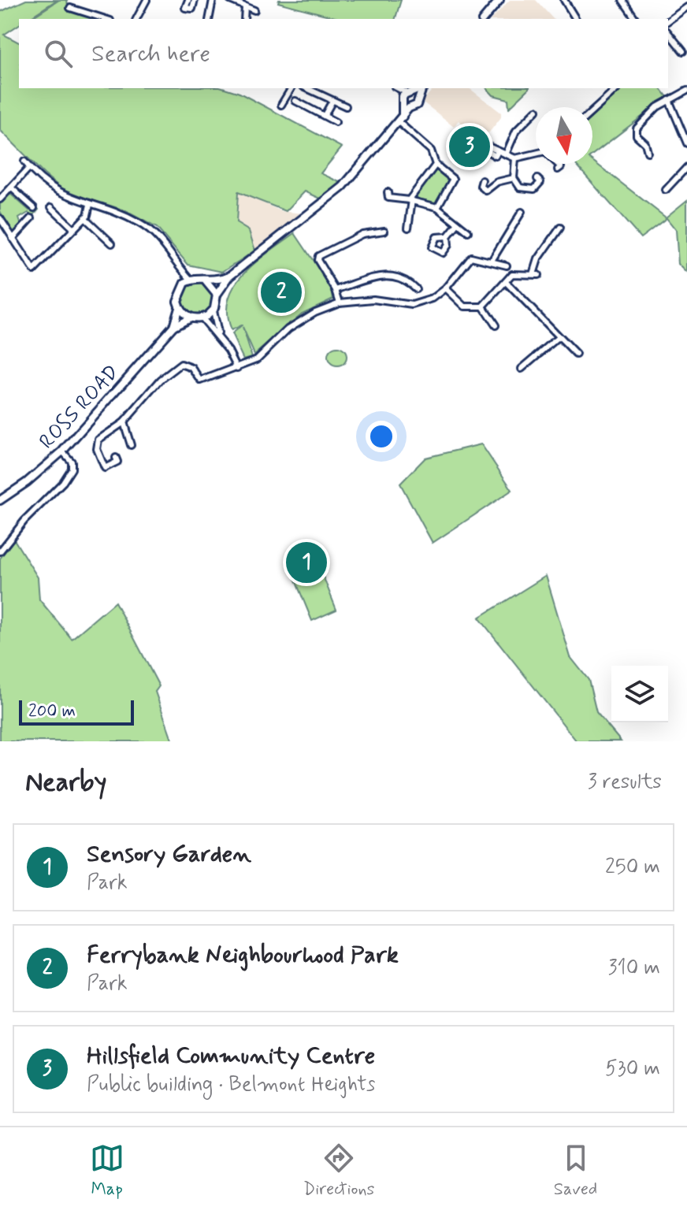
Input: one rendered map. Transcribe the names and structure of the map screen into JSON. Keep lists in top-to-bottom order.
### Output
{
  "streets": {
    "main road": ["ROSS ROAD"]
  },
  "scale_bar": "200 m",
  "north": "bottom",
  "page": {
    "search": "Search here",
    "pins": ["3", "2", "1"],
    "scale": "200 m",
    "heading": ["Nearby", "3 results"],
    "list": [
      {
        "mark": "1",
        "name": "Sensory Garden",
        "note": "Park",
        "value": "250 m"
      },
      {
        "mark": "2",
        "name": "Ferrybank Neighbourhood Park",
        "note": "Park",
        "value": "310 m"
      },
      {
        "mark": "3",
        "name": "Hillsfield Community Centre",
        "note": "Public building · Belmont Heights",
        "value": "530 m"
      }
    ],
    "nav": ["Map", "Directions", "Saved"]
  }
}
